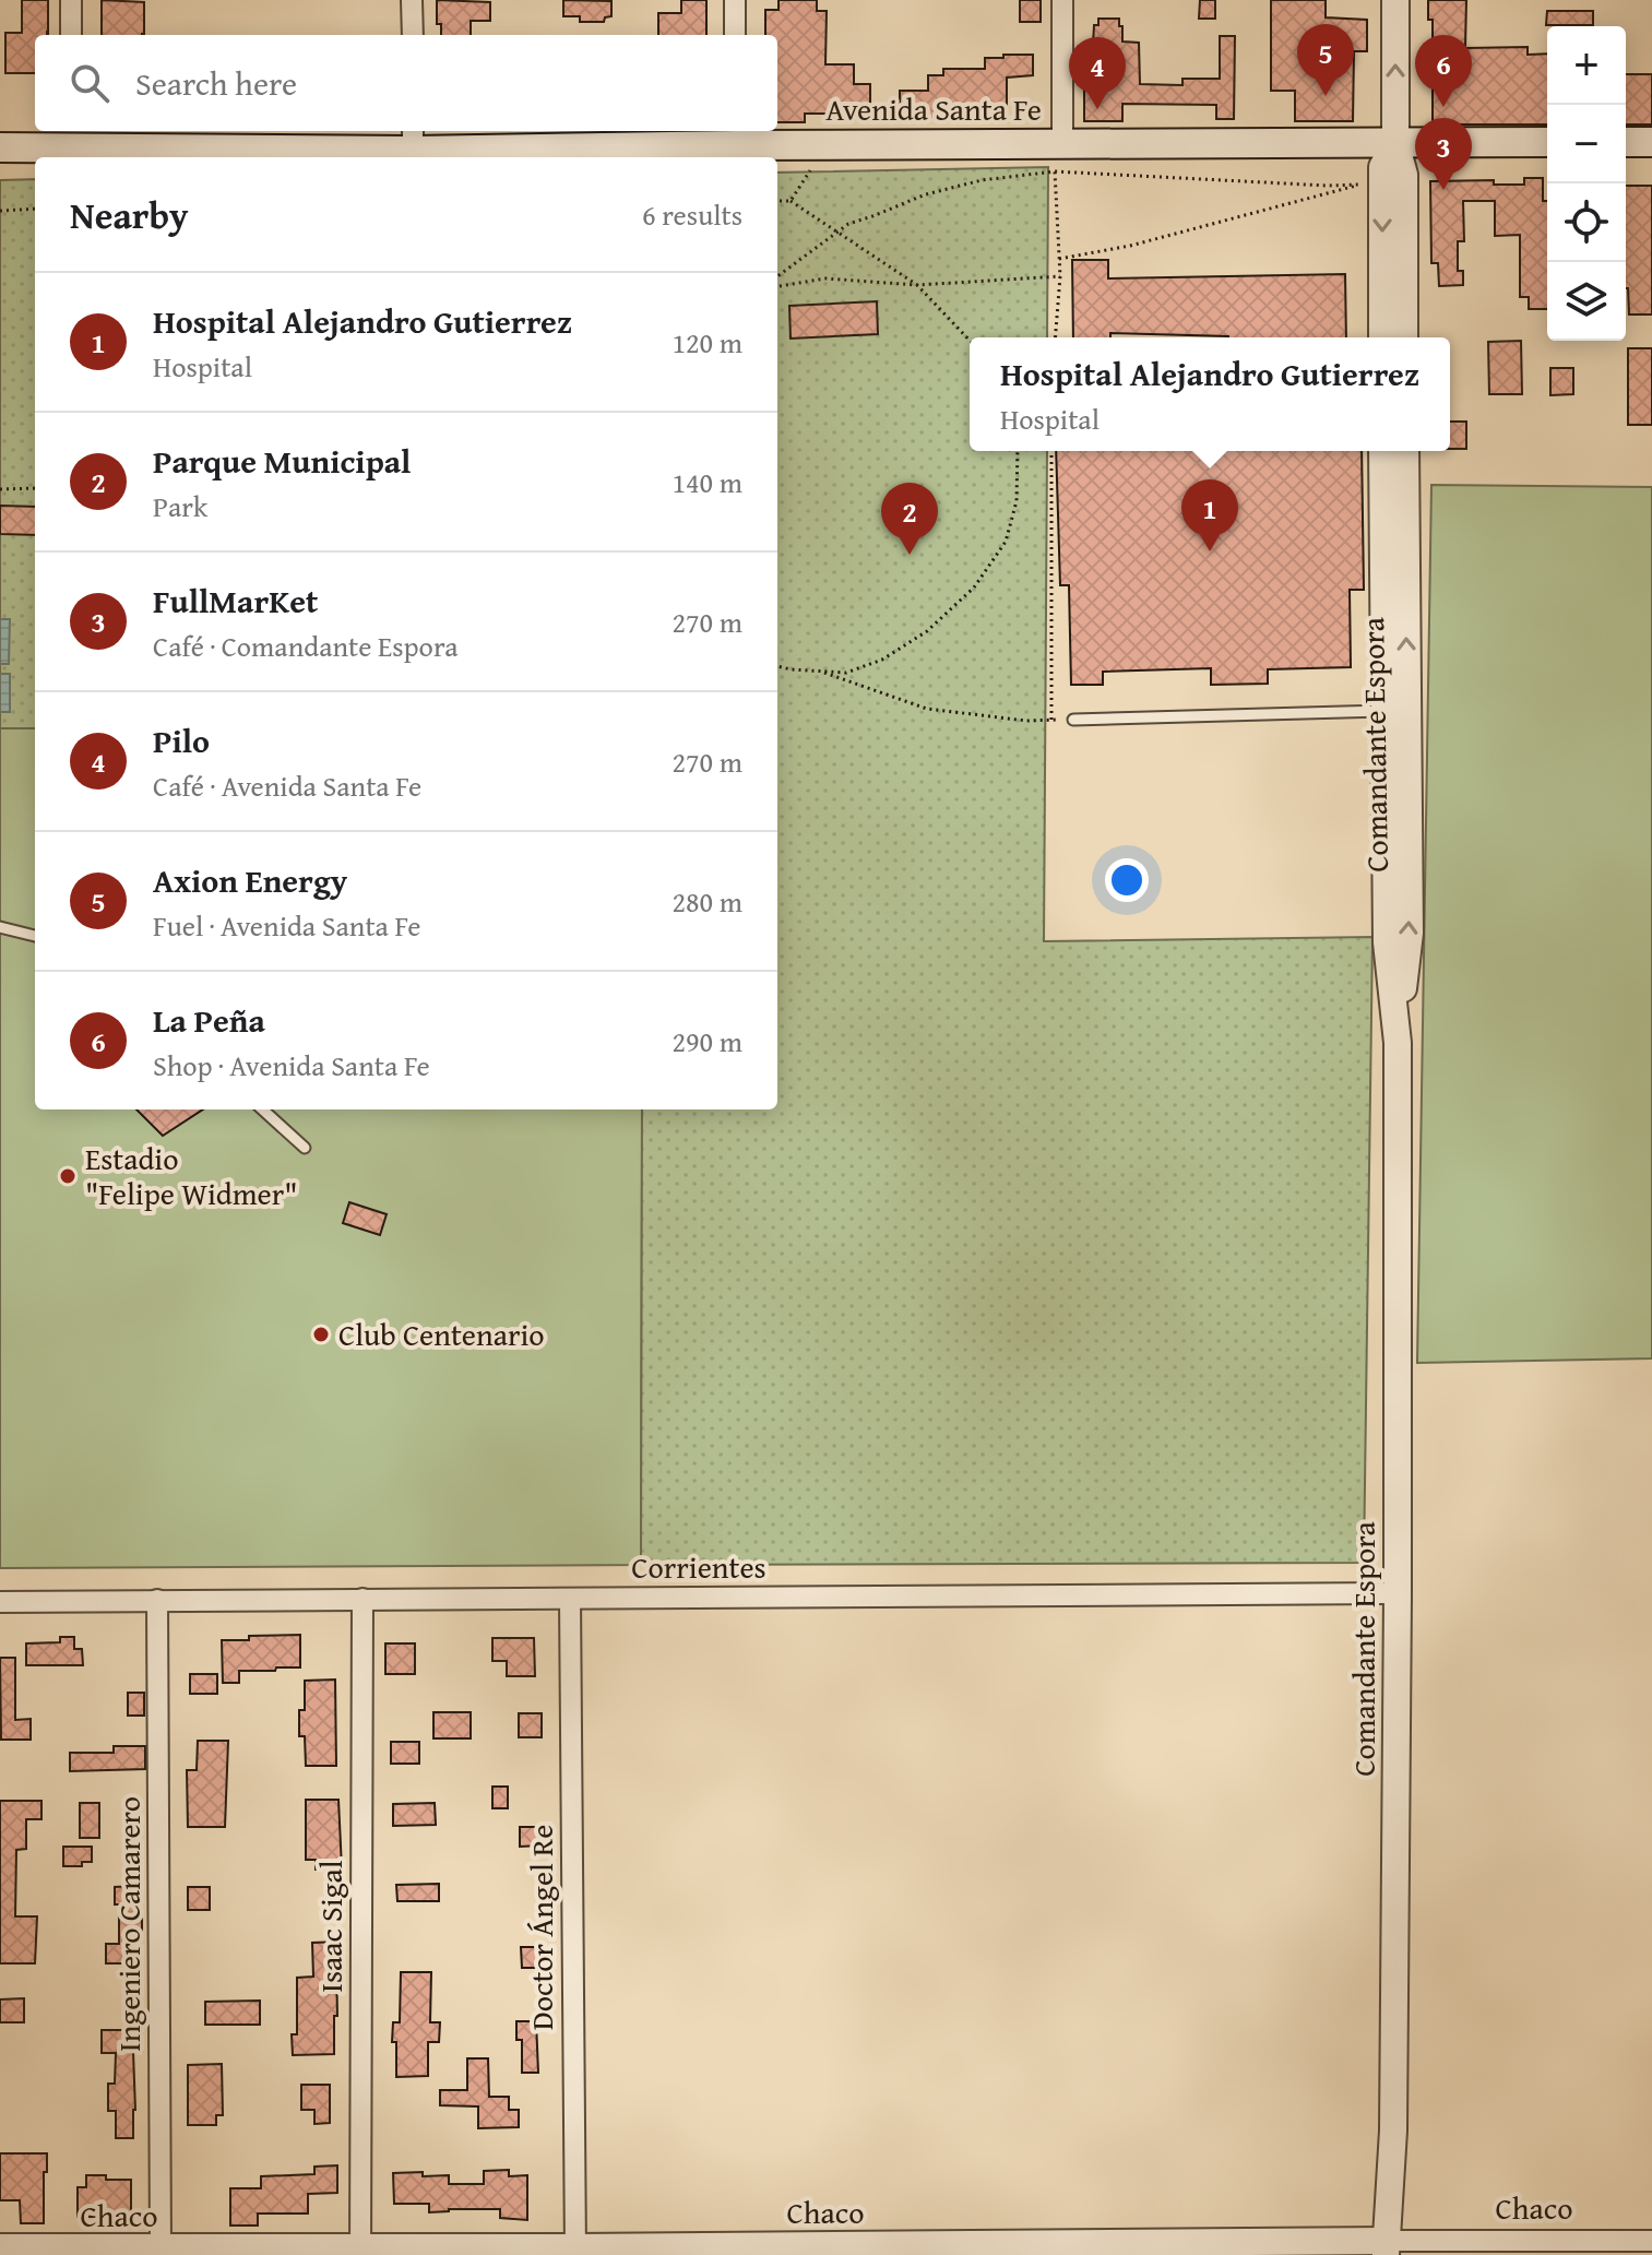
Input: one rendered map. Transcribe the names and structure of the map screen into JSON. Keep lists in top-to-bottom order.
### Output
{
  "streets": {
    "main road": ["Avenida Santa Fe"],
    "street": [
      "Comandante Espora",
      "Corrientes",
      "Ingeniero Camarero",
      "Isaac Sigal",
      "Doctor Ángel Re",
      "Chaco"
    ]
  },
  "crossings": [
    ["Comandante Espora", "Corrientes"],
    ["Comandante Espora", "Chaco"],
    ["Corrientes", "Ingeniero Camarero"],
    ["Corrientes", "Isaac Sigal"],
    ["Corrientes", "Doctor Ángel Re"],
    ["Ingeniero Camarero", "Chaco"],
    ["Isaac Sigal", "Chaco"],
    ["Doctor Ángel Re", "Chaco"]
  ],
  "places": ["Estadio \"Felipe Widmer\"", "Club Centenario"],
  "page": {
    "pins": [
      "5",
      "6",
      "4",
      "3",
      "1",
      "2"
    ],
    "map_buttons": ["+", "−"],
    "search": "Search here",
    "heading": ["Nearby", "6 results"],
    "list": [
      {
        "mark": "1",
        "name": "Hospital Alejandro Gutierrez",
        "note": "Hospital",
        "value": "120 m"
      },
      {
        "mark": "2",
        "name": "Parque Municipal",
        "note": "Park",
        "value": "140 m"
      },
      {
        "mark": "3",
        "name": "FullMarKet",
        "note": "Café · Comandante Espora",
        "value": "270 m"
      },
      {
        "mark": "4",
        "name": "Pilo",
        "note": "Café · Avenida Santa Fe",
        "value": "270 m"
      },
      {
        "mark": "5",
        "name": "Axion Energy",
        "note": "Fuel · Avenida Santa Fe",
        "value": "280 m"
      },
      {
        "mark": "6",
        "name": "La Peña",
        "note": "Shop · Avenida Santa Fe",
        "value": "290 m"
      }
    ],
    "popup": ["Hospital Alejandro Gutierrez", "Hospital"]
  }
}
